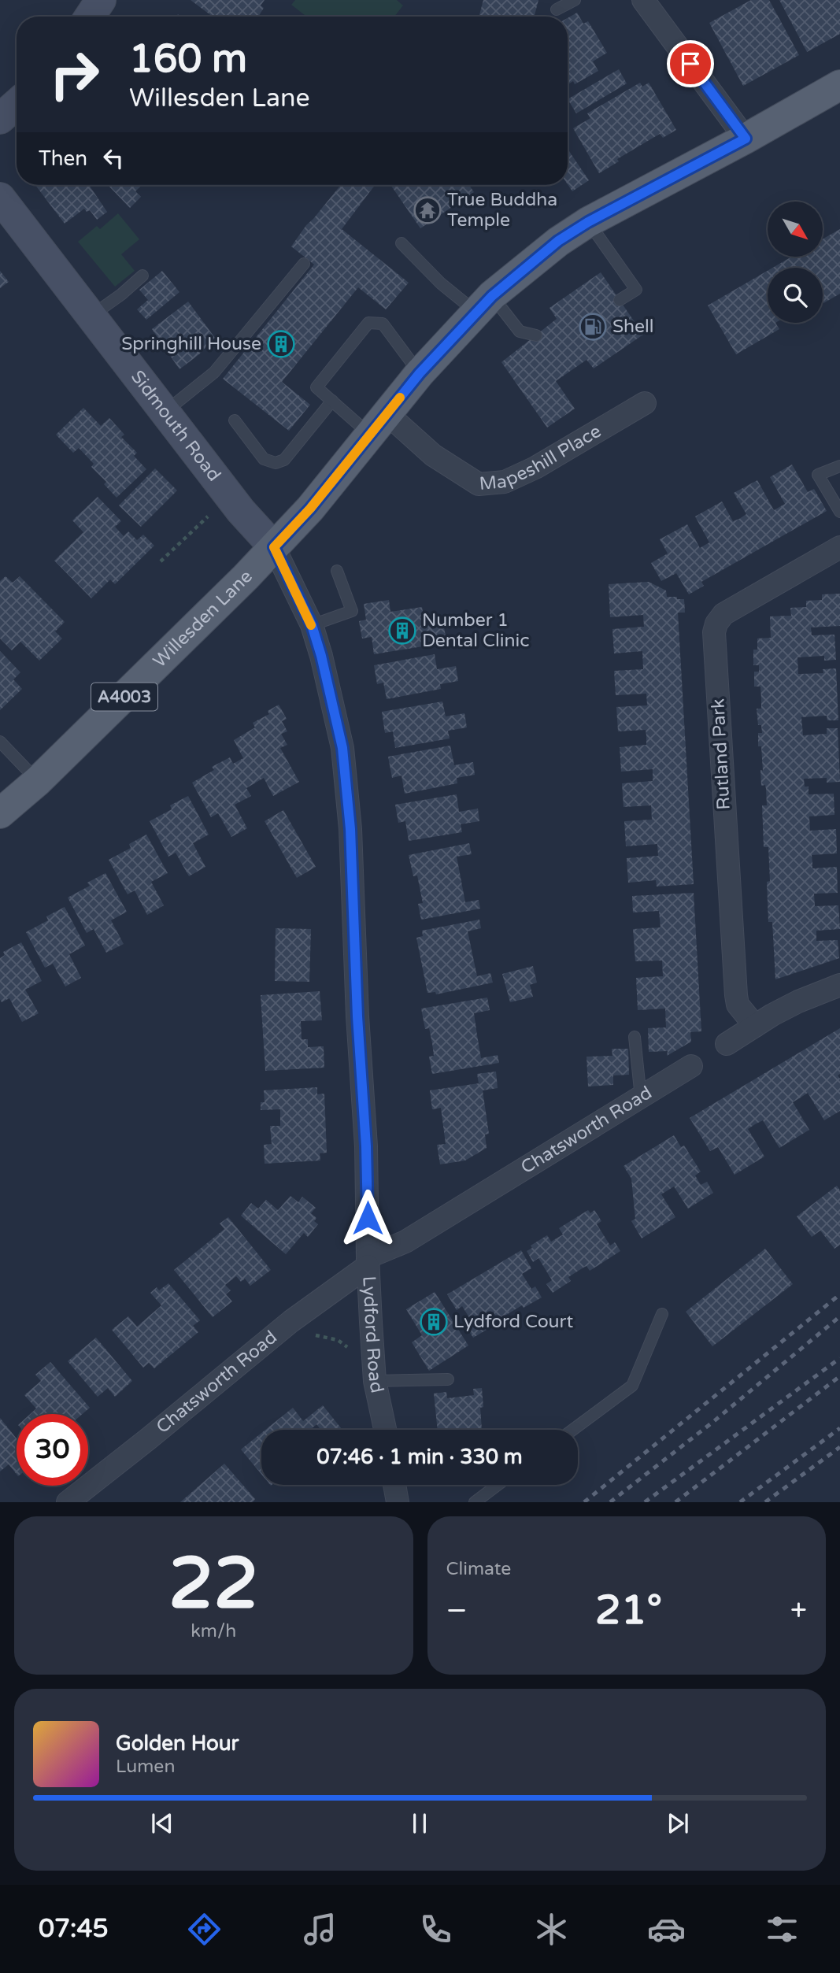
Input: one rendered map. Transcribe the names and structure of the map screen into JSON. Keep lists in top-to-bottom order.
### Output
{
  "streets": {
    "main road": ["Willesden Lane", "A4003"],
    "street": [
      "Sidmouth Road",
      "Mapeshill Place",
      "Rutland Park",
      "Chatsworth Road",
      "Lydford Road"
    ]
  },
  "crossings": [
    ["Sidmouth Road", "Willesden Lane"],
    ["Sidmouth Road", "Lydford Road"],
    ["Mapeshill Place", "Willesden Lane"],
    ["Willesden Lane", "Lydford Road"],
    ["Chatsworth Road", "Lydford Road"]
  ],
  "places": {
    "temple": ["True Buddha Temple"],
    "fuel station": ["Shell"],
    "building": ["Springhill House", "Number 1 Dental Clinic", "Lydford Court"]
  },
  "north": "bottom right",
  "page": {
    "turn": ["160 m", "Willesden Lane"],
    "then": "Then",
    "limit": "30",
    "trip": "07:46 · 1 min · 330 m",
    "tile": [
      ["22", "km/h"],
      "Climate"
    ],
    "heat": ["−", "21°", "+"],
    "song": ["Golden Hour", "Lumen"],
    "tabs": "07:45"
  }
}
